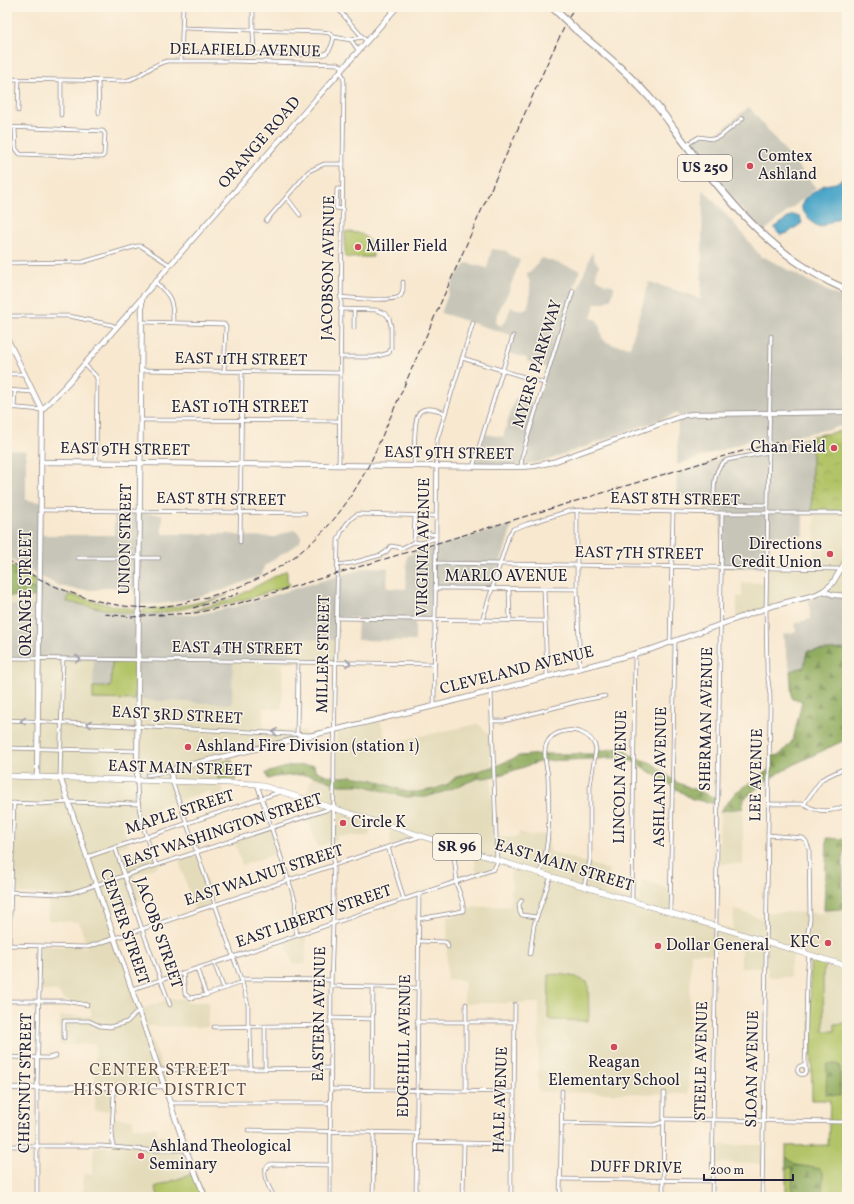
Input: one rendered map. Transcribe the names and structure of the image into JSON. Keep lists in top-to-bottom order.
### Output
{
  "streets": {
    "highway": ["US 250"],
    "main road": [
      "ORANGE ROAD",
      "EAST 9TH STREET",
      "UNION STREET",
      "ORANGE STREET",
      "CLEVELAND AVENUE",
      "EAST MAIN STREET",
      "SR 96",
      "CENTER STREET"
    ],
    "street": [
      "DELAFIELD AVENUE",
      "JACOBSON AVENUE",
      "EAST 11TH STREET",
      "MYERS PARKWAY",
      "EAST 10TH STREET",
      "EAST 8TH STREET",
      "VIRGINIA AVENUE",
      "EAST 7TH STREET",
      "MARLO AVENUE",
      "EAST 4TH STREET",
      "MILLER STREET",
      "EAST 3RD STREET",
      "SHERMAN AVENUE",
      "LEE AVENUE",
      "LINCOLN AVENUE",
      "ASHLAND AVENUE",
      "MAPLE STREET",
      "EAST WASHINGTON STREET",
      "EAST WALNUT STREET",
      "EAST LIBERTY STREET",
      "JACOBS STREET",
      "EASTERN AVENUE",
      "EDGEHILL AVENUE",
      "STEELE AVENUE",
      "SLOAN AVENUE",
      "CHESTNUT STREET",
      "HALE AVENUE",
      "DUFF DRIVE"
    ]
  },
  "crossings": [
    ["DELAFIELD AVENUE", "ORANGE ROAD"],
    ["ORANGE ROAD", "JACOBSON AVENUE"],
    ["ORANGE ROAD", "UNION STREET"],
    ["ORANGE ROAD", "ORANGE STREET"],
    ["JACOBSON AVENUE", "EAST 11TH STREET"],
    ["JACOBSON AVENUE", "EAST 10TH STREET"],
    ["JACOBSON AVENUE", "EAST 9TH STREET"],
    ["EAST 11TH STREET", "UNION STREET"],
    ["MYERS PARKWAY", "EAST 9TH STREET"],
    ["EAST 10TH STREET", "UNION STREET"],
    ["EAST 9TH STREET", "UNION STREET"],
    ["EAST 9TH STREET", "VIRGINIA AVENUE"],
    ["EAST 9TH STREET", "ORANGE STREET"],
    ["EAST 9TH STREET", "LEE AVENUE"],
    ["EAST 8TH STREET", "UNION STREET"],
    ["EAST 8TH STREET", "EAST 7TH STREET"],
    ["EAST 8TH STREET", "ORANGE STREET"],
    ["EAST 8TH STREET", "SHERMAN AVENUE"],
    ["EAST 8TH STREET", "LEE AVENUE"],
    ["EAST 8TH STREET", "ASHLAND AVENUE"],
    ["UNION STREET", "EAST 4TH STREET"],
    ["UNION STREET", "EAST 3RD STREET"],
    ["UNION STREET", "EAST MAIN STREET"],
    ["VIRGINIA AVENUE", "EAST 7TH STREET"],
    ["VIRGINIA AVENUE", "MARLO AVENUE"],
    ["VIRGINIA AVENUE", "EAST 4TH STREET"],
    ["VIRGINIA AVENUE", "CLEVELAND AVENUE"],
    ["EAST 7TH STREET", "CLEVELAND AVENUE"],
    ["EAST 7TH STREET", "SHERMAN AVENUE"],
    ["EAST 7TH STREET", "LEE AVENUE"],
    ["EAST 7TH STREET", "ASHLAND AVENUE"],
    ["ORANGE STREET", "EAST 4TH STREET"],
    ["ORANGE STREET", "EAST 3RD STREET"],
    ["ORANGE STREET", "EAST MAIN STREET"],
    ["EAST 4TH STREET", "MILLER STREET"],
    ["EAST 4TH STREET", "CENTER STREET"],
    ["MILLER STREET", "CLEVELAND AVENUE"],
    ["MILLER STREET", "EAST MAIN STREET"],
    ["MILLER STREET", "EAST WASHINGTON STREET"],
    ["MILLER STREET", "EASTERN AVENUE"],
    ["CLEVELAND AVENUE", "EAST 3RD STREET"],
    ["CLEVELAND AVENUE", "SHERMAN AVENUE"],
    ["CLEVELAND AVENUE", "LEE AVENUE"],
    ["CLEVELAND AVENUE", "LINCOLN AVENUE"],
    ["CLEVELAND AVENUE", "ASHLAND AVENUE"],
    ["EAST 3RD STREET", "CENTER STREET"],
    ["SHERMAN AVENUE", "EAST MAIN STREET"],
    ["SHERMAN AVENUE", "STEELE AVENUE"],
    ["EAST MAIN STREET", "LEE AVENUE"],
    ["EAST MAIN STREET", "LINCOLN AVENUE"],
    ["EAST MAIN STREET", "ASHLAND AVENUE"],
    ["EAST MAIN STREET", "MAPLE STREET"],
    ["EAST MAIN STREET", "EAST WASHINGTON STREET"],
    ["EAST MAIN STREET", "EAST WALNUT STREET"],
    ["EAST MAIN STREET", "EAST LIBERTY STREET"],
    ["EAST MAIN STREET", "CENTER STREET"],
    ["EAST MAIN STREET", "EASTERN AVENUE"],
    ["EAST MAIN STREET", "STEELE AVENUE"],
    ["EAST MAIN STREET", "SLOAN AVENUE"],
    ["LEE AVENUE", "SLOAN AVENUE"],
    ["MAPLE STREET", "CENTER STREET"],
    ["MAPLE STREET", "JACOBS STREET"],
    ["EAST WASHINGTON STREET", "CENTER STREET"],
    ["EAST WASHINGTON STREET", "JACOBS STREET"],
    ["EAST WASHINGTON STREET", "EASTERN AVENUE"],
    ["EAST WALNUT STREET", "CENTER STREET"],
    ["EAST WALNUT STREET", "JACOBS STREET"],
    ["EAST WALNUT STREET", "EASTERN AVENUE"],
    ["EAST WALNUT STREET", "CHESTNUT STREET"],
    ["EAST LIBERTY STREET", "CENTER STREET"],
    ["EAST LIBERTY STREET", "JACOBS STREET"],
    ["EAST LIBERTY STREET", "EASTERN AVENUE"],
    ["EAST LIBERTY STREET", "EDGEHILL AVENUE"],
    ["STEELE AVENUE", "DUFF DRIVE"]
  ],
  "one_way": ["EAST 4TH STREET", "EAST 3RD STREET"],
  "districts": ["CENTER STREET HISTORIC DISTRICT"],
  "places": [
    "Comtex Ashland",
    "Miller Field",
    "Chan Field",
    "Directions Credit Union",
    "Ashland Fire Division (station 1)",
    "Circle K",
    "KFC",
    "Dollar General",
    "Reagan Elementary School",
    "Ashland Theological Seminary"
  ],
  "scale_bar": "200 m"
}
